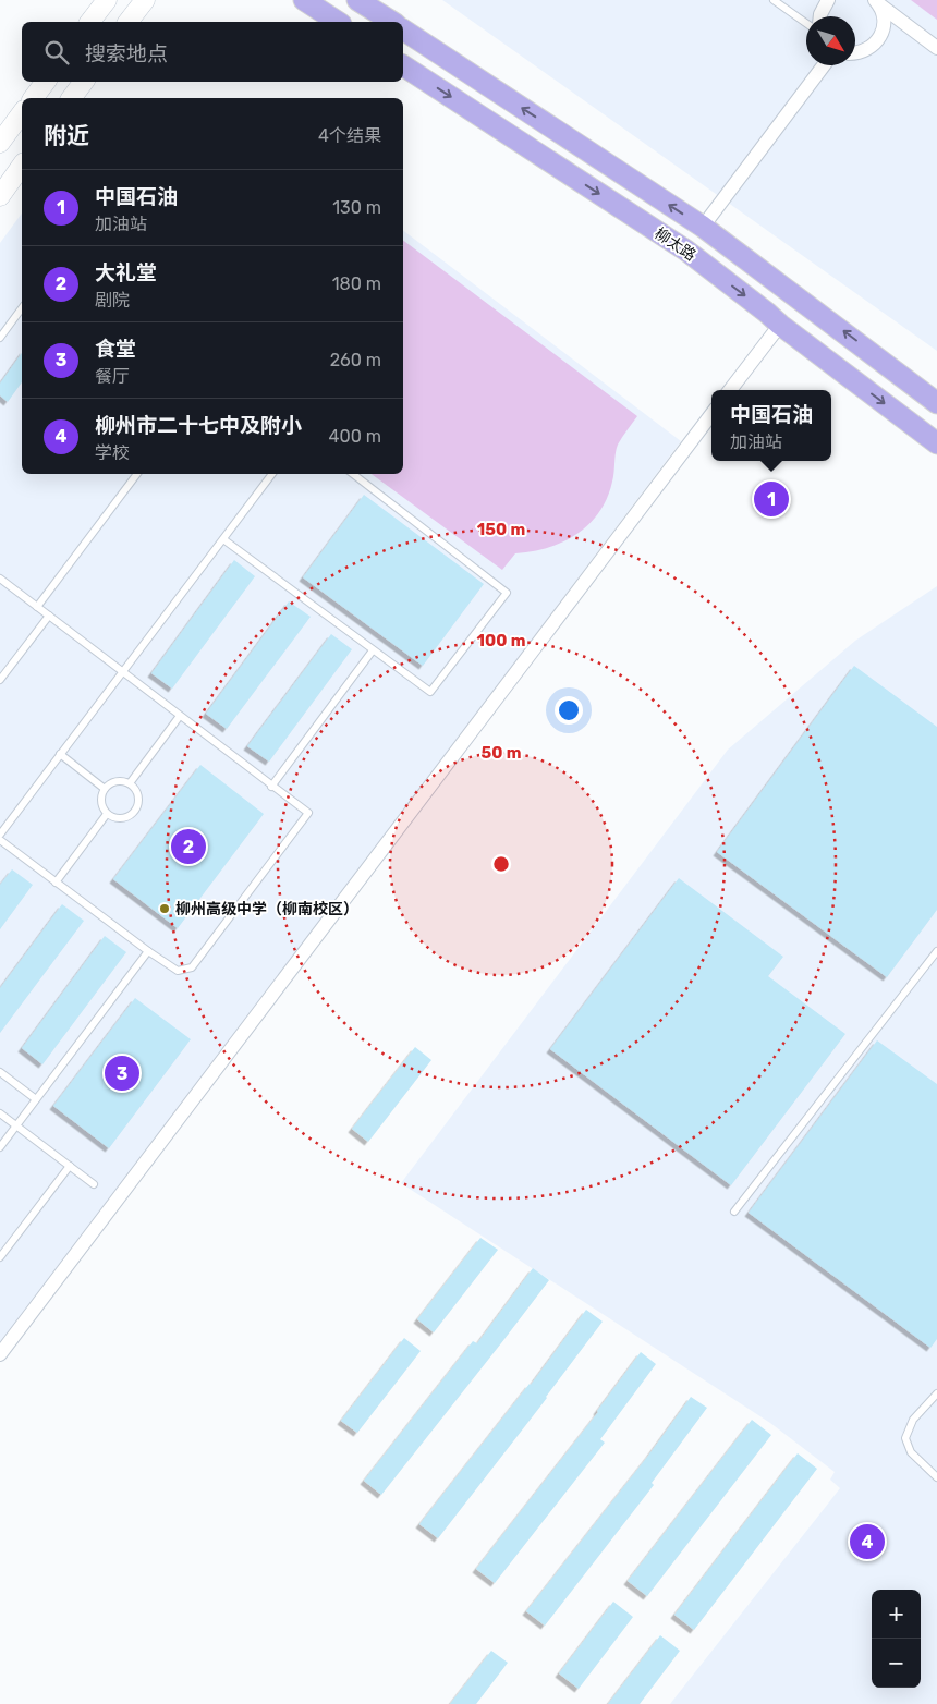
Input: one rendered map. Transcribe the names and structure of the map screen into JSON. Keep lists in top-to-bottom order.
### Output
{
  "streets": {
    "main road": ["柳太路"]
  },
  "places": ["柳州高级中学（柳南校区）"],
  "north": "bottom right",
  "page": {
    "search": "搜索地点",
    "heading": ["附近", "4个结果"],
    "list": [
      {
        "mark": "1",
        "name": "中国石油",
        "note": "加油站",
        "value": "130 m"
      },
      {
        "mark": "2",
        "name": "大礼堂",
        "note": "剧院",
        "value": "180 m"
      },
      {
        "mark": "3",
        "name": "食堂",
        "note": "餐厅",
        "value": "260 m"
      },
      {
        "mark": "4",
        "name": "柳州市二十七中及附小",
        "note": "学校",
        "value": "400 m"
      }
    ],
    "popup": ["中国石油", "加油站"],
    "pins": [
      "1",
      "2",
      "3",
      "4"
    ],
    "map_buttons": ["+", "−"]
  },
  "rings": ["150 m", "100 m", "50 m"]
}
